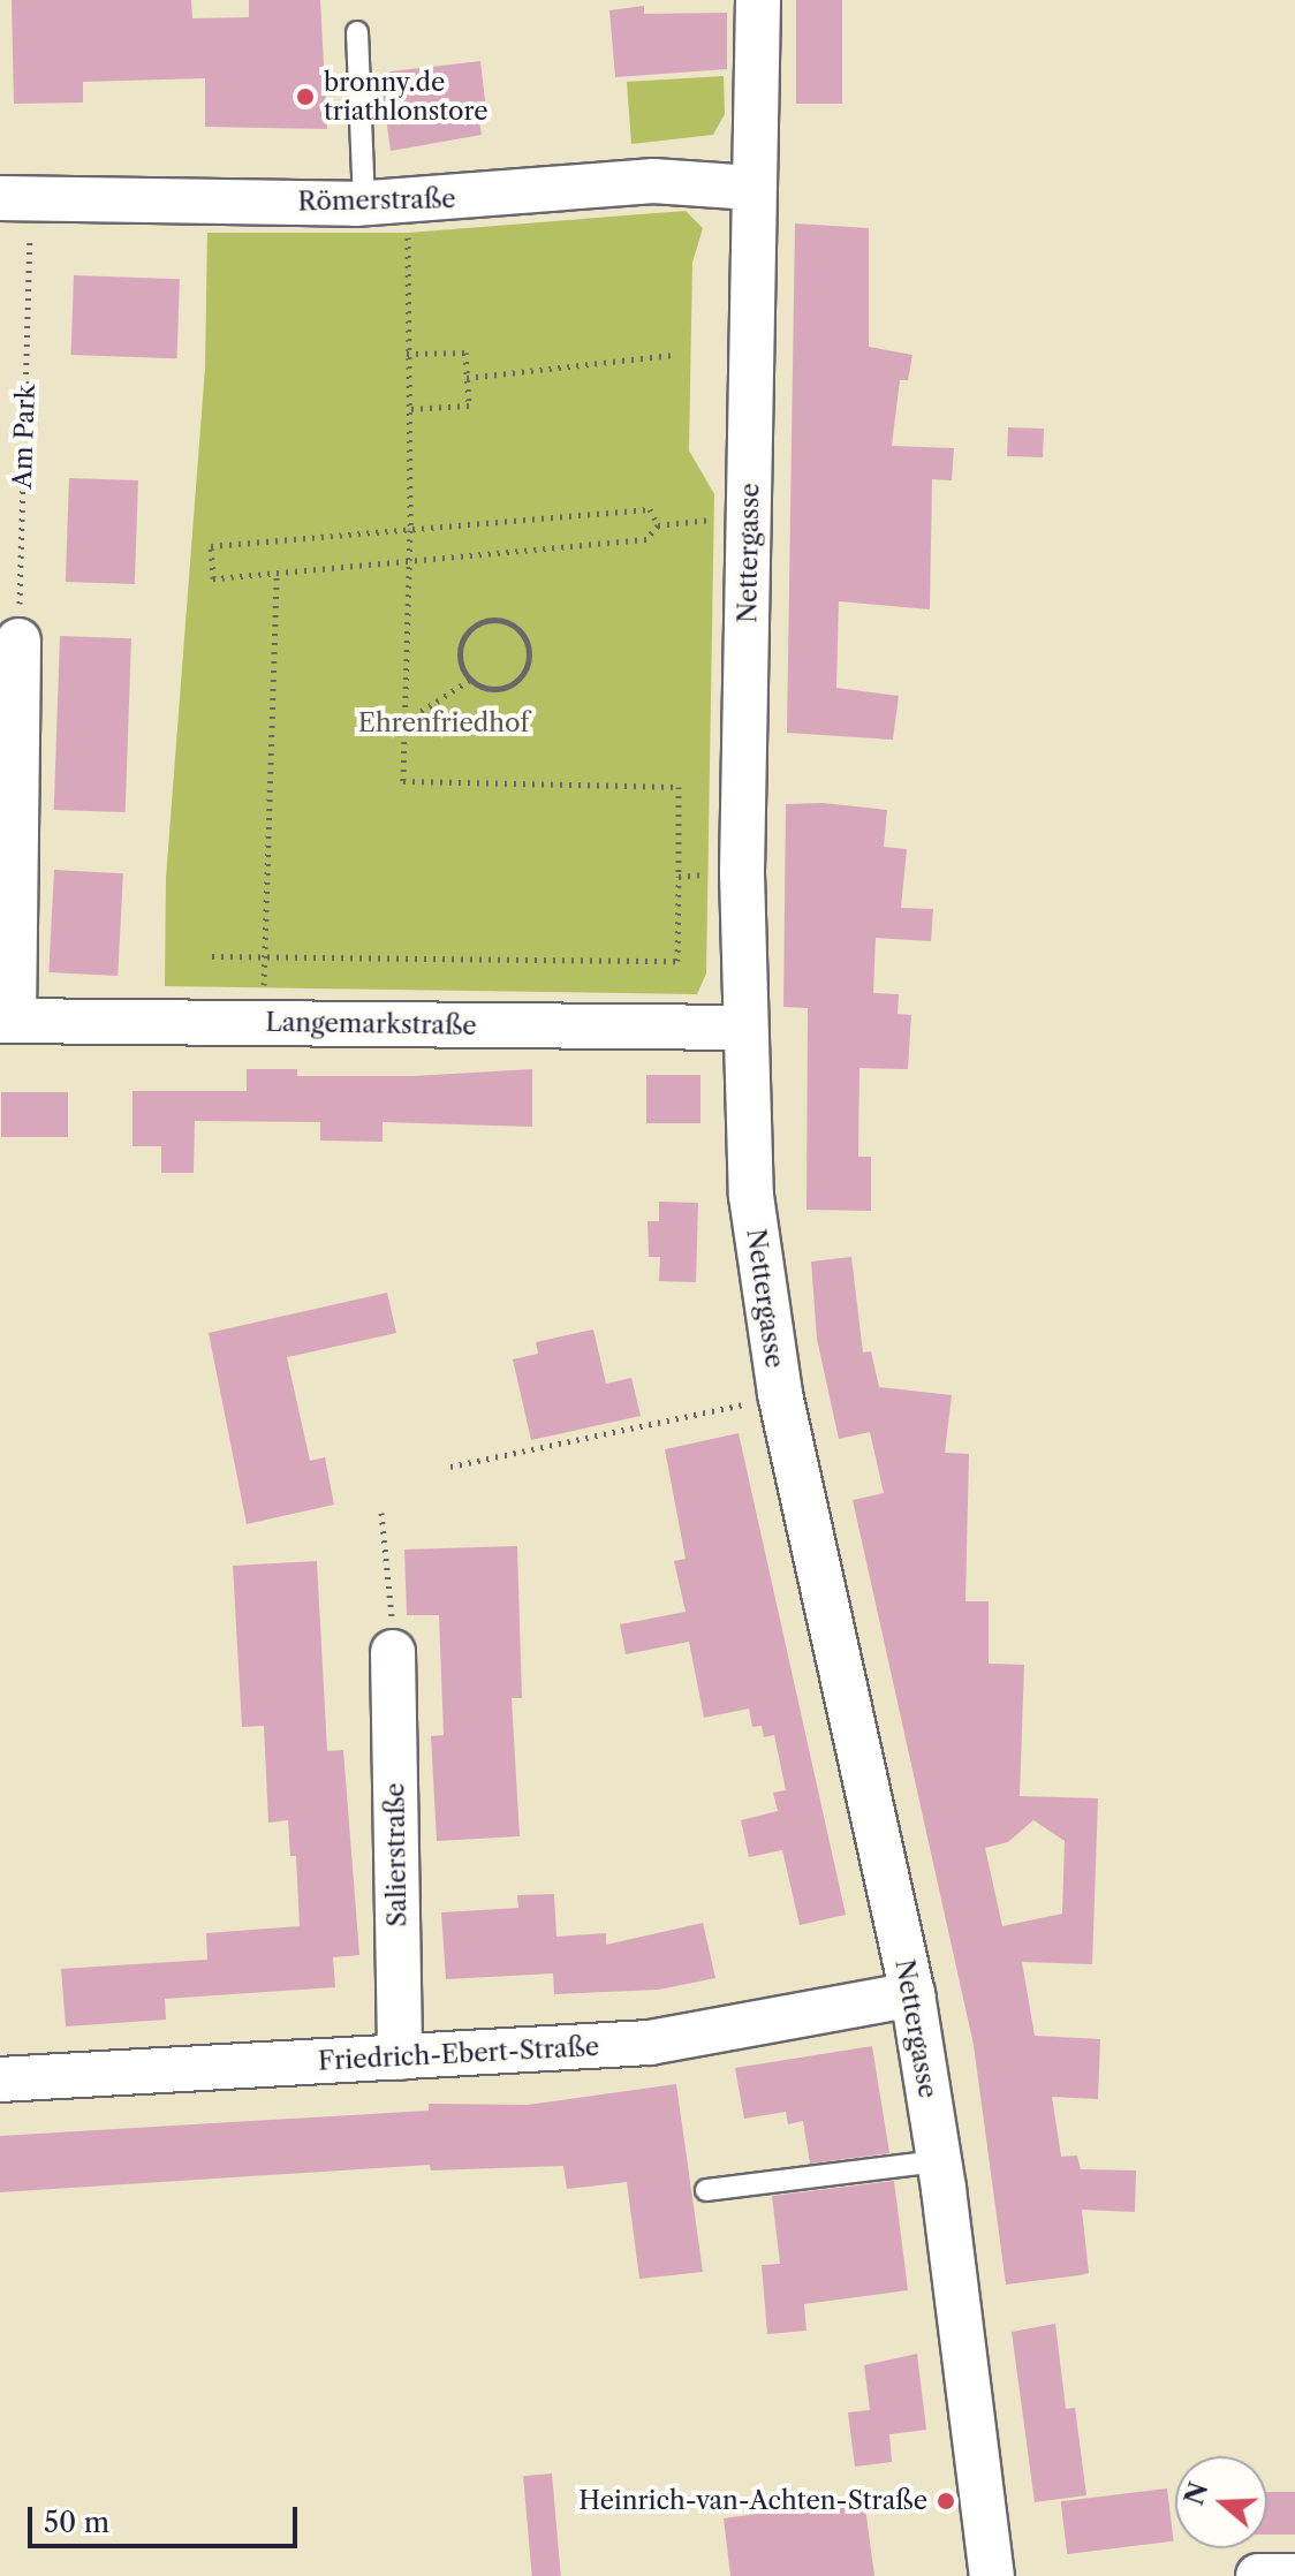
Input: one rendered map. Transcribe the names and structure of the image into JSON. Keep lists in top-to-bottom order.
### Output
{
  "streets": {
    "street": [
      "Römerstraße",
      "Nettergasse",
      "Langemarkstraße",
      "Salierstraße",
      "Friedrich-Ebert-Straße"
    ],
    "path": ["Am Park"]
  },
  "crossings": [
    ["Römerstraße", "Nettergasse"],
    ["Nettergasse", "Langemarkstraße"],
    ["Nettergasse", "Friedrich-Ebert-Straße"],
    ["Salierstraße", "Friedrich-Ebert-Straße"]
  ],
  "parks": ["Ehrenfriedhof"],
  "places": ["bronny.de triathlonstore", "Heinrich-van-Achten-Straße"],
  "scale_bar": "50 m",
  "north": "left"
}
